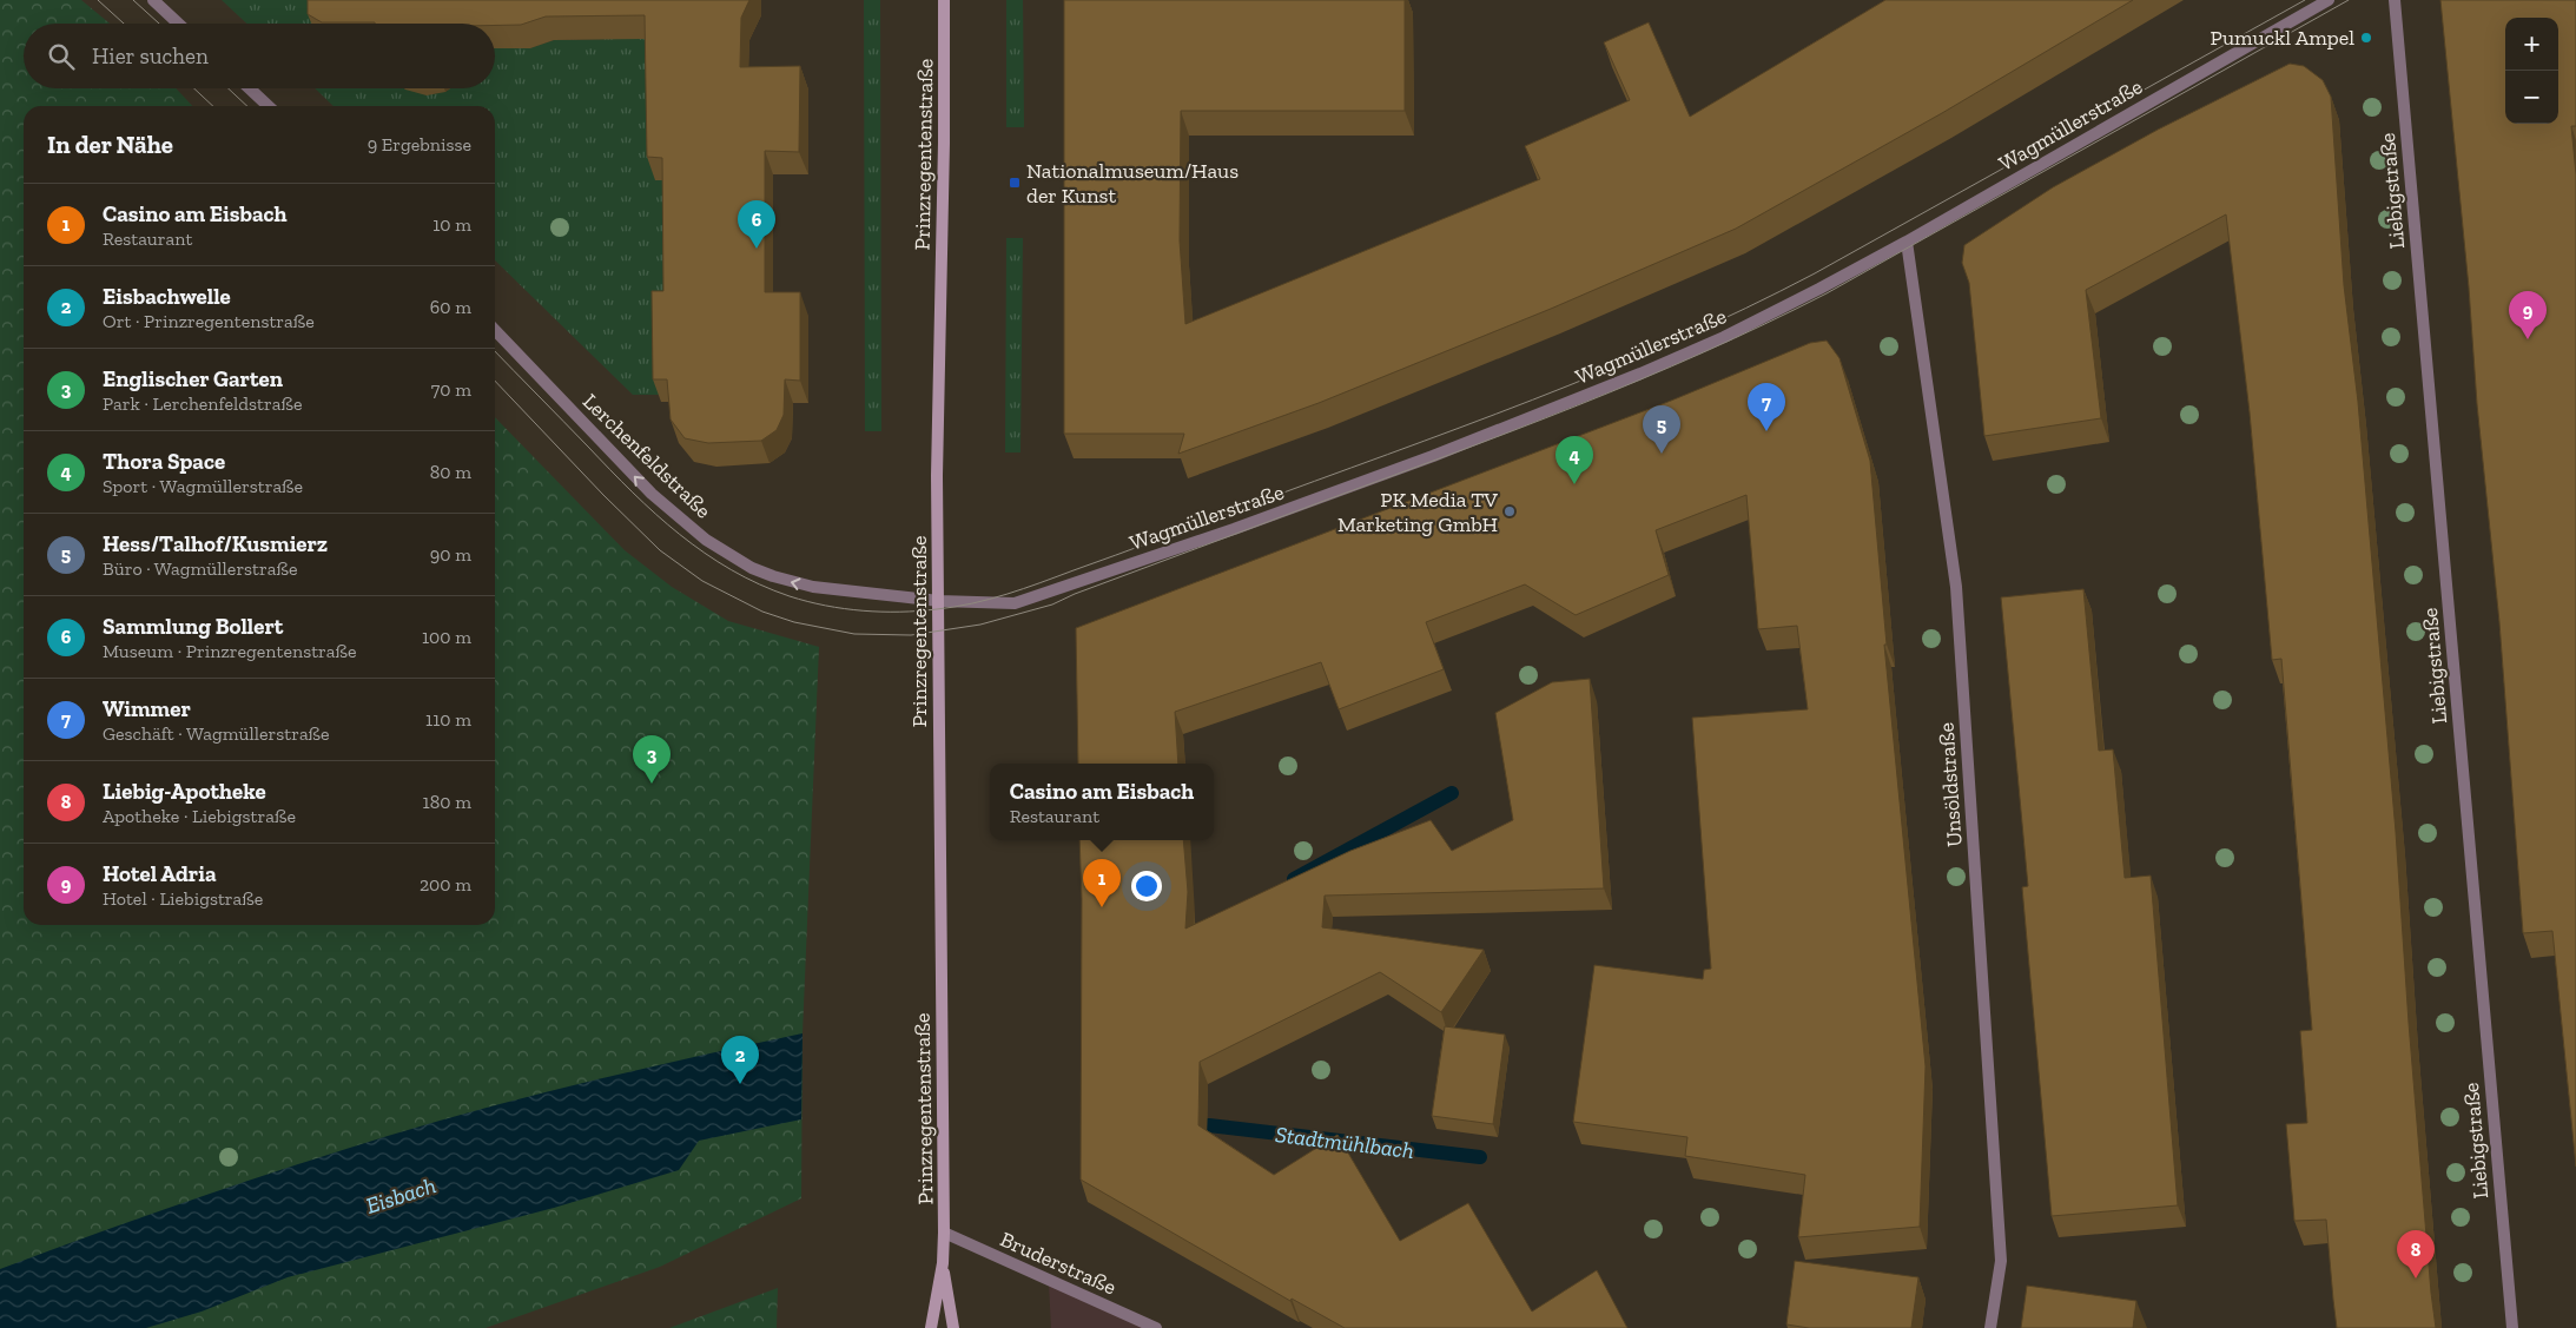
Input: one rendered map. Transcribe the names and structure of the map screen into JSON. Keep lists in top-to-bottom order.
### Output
{
  "streets": {
    "main road": ["Prinzregentenstraße"],
    "street": [
      "Wagmüllerstraße",
      "Liebigstraße",
      "Lerchenfeldstraße",
      "Unsöldstraße",
      "Bruderstraße"
    ]
  },
  "crossings": [
    ["Wagmüllerstraße", "Prinzregentenstraße"],
    ["Wagmüllerstraße", "Lerchenfeldstraße"],
    ["Wagmüllerstraße", "Unsöldstraße"],
    ["Prinzregentenstraße", "Lerchenfeldstraße"],
    ["Prinzregentenstraße", "Bruderstraße"]
  ],
  "one_way": ["Lerchenfeldstraße"],
  "water": ["Stadtmühlbach", "Eisbach"],
  "places": {
    "other": ["Pumuckl Ampel", "PK Media TV Marketing GmbH"],
    "transit": ["Nationalmuseum/Haus der Kunst"]
  },
  "page": {
    "map_buttons": ["+", "−"],
    "search": "Hier suchen",
    "heading": ["In der Nähe", "9 Ergebnisse"],
    "list": [
      {
        "mark": "1",
        "name": "Casino am Eisbach",
        "note": "Restaurant",
        "value": "10 m"
      },
      {
        "mark": "2",
        "name": "Eisbachwelle",
        "note": "Ort · Prinzregentenstraße",
        "value": "60 m"
      },
      {
        "mark": "3",
        "name": "Englischer Garten",
        "note": "Park · Lerchenfeldstraße",
        "value": "70 m"
      },
      {
        "mark": "4",
        "name": "Thora Space",
        "note": "Sport · Wagmüllerstraße",
        "value": "80 m"
      },
      {
        "mark": "5",
        "name": "Hess/Talhof/Kusmierz",
        "note": "Büro · Wagmüllerstraße",
        "value": "90 m"
      },
      {
        "mark": "6",
        "name": "Sammlung Bollert",
        "note": "Museum · Prinzregentenstraße",
        "value": "100 m"
      },
      {
        "mark": "7",
        "name": "Wimmer",
        "note": "Geschäft · Wagmüllerstraße",
        "value": "110 m"
      },
      {
        "mark": "8",
        "name": "Liebig-Apotheke",
        "note": "Apotheke · Liebigstraße",
        "value": "180 m"
      },
      {
        "mark": "9",
        "name": "Hotel Adria",
        "note": "Hotel · Liebigstraße",
        "value": "200 m"
      }
    ],
    "pins": [
      "6",
      "9",
      "7",
      "5",
      "4",
      "3",
      "1",
      "2",
      "8"
    ],
    "popup": ["Casino am Eisbach", "Restaurant"]
  }
}
